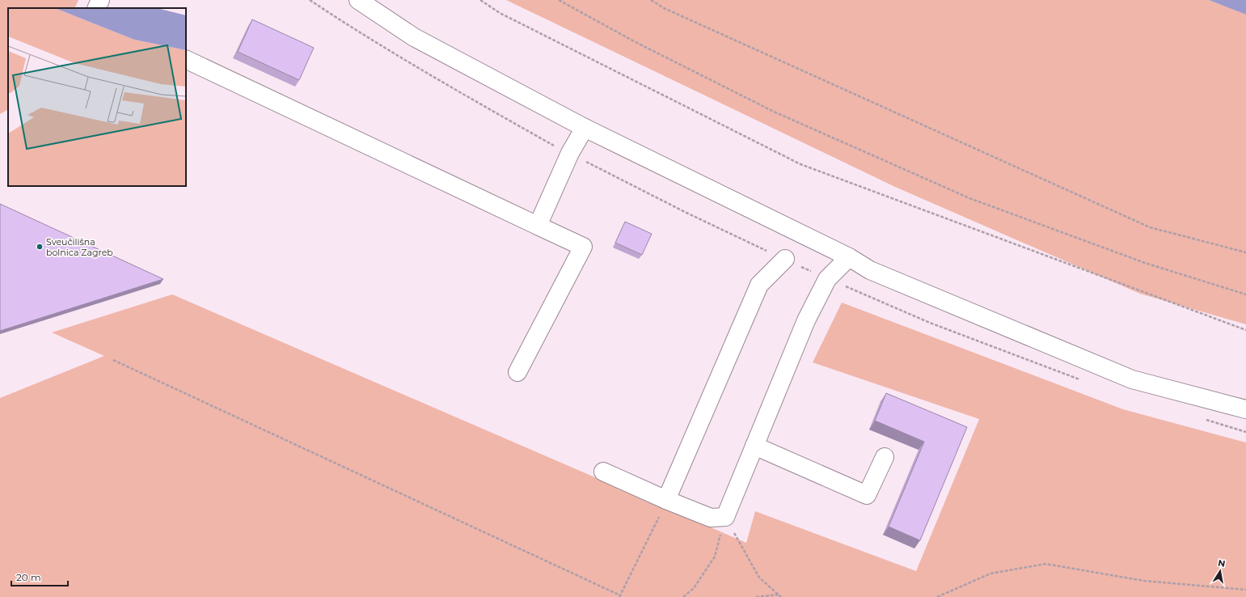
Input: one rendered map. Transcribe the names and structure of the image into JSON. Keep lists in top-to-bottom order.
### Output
{
  "places": ["Sveučilišna bolnica Zagreb"],
  "scale_bar": "20 m",
  "north": "top"
}
